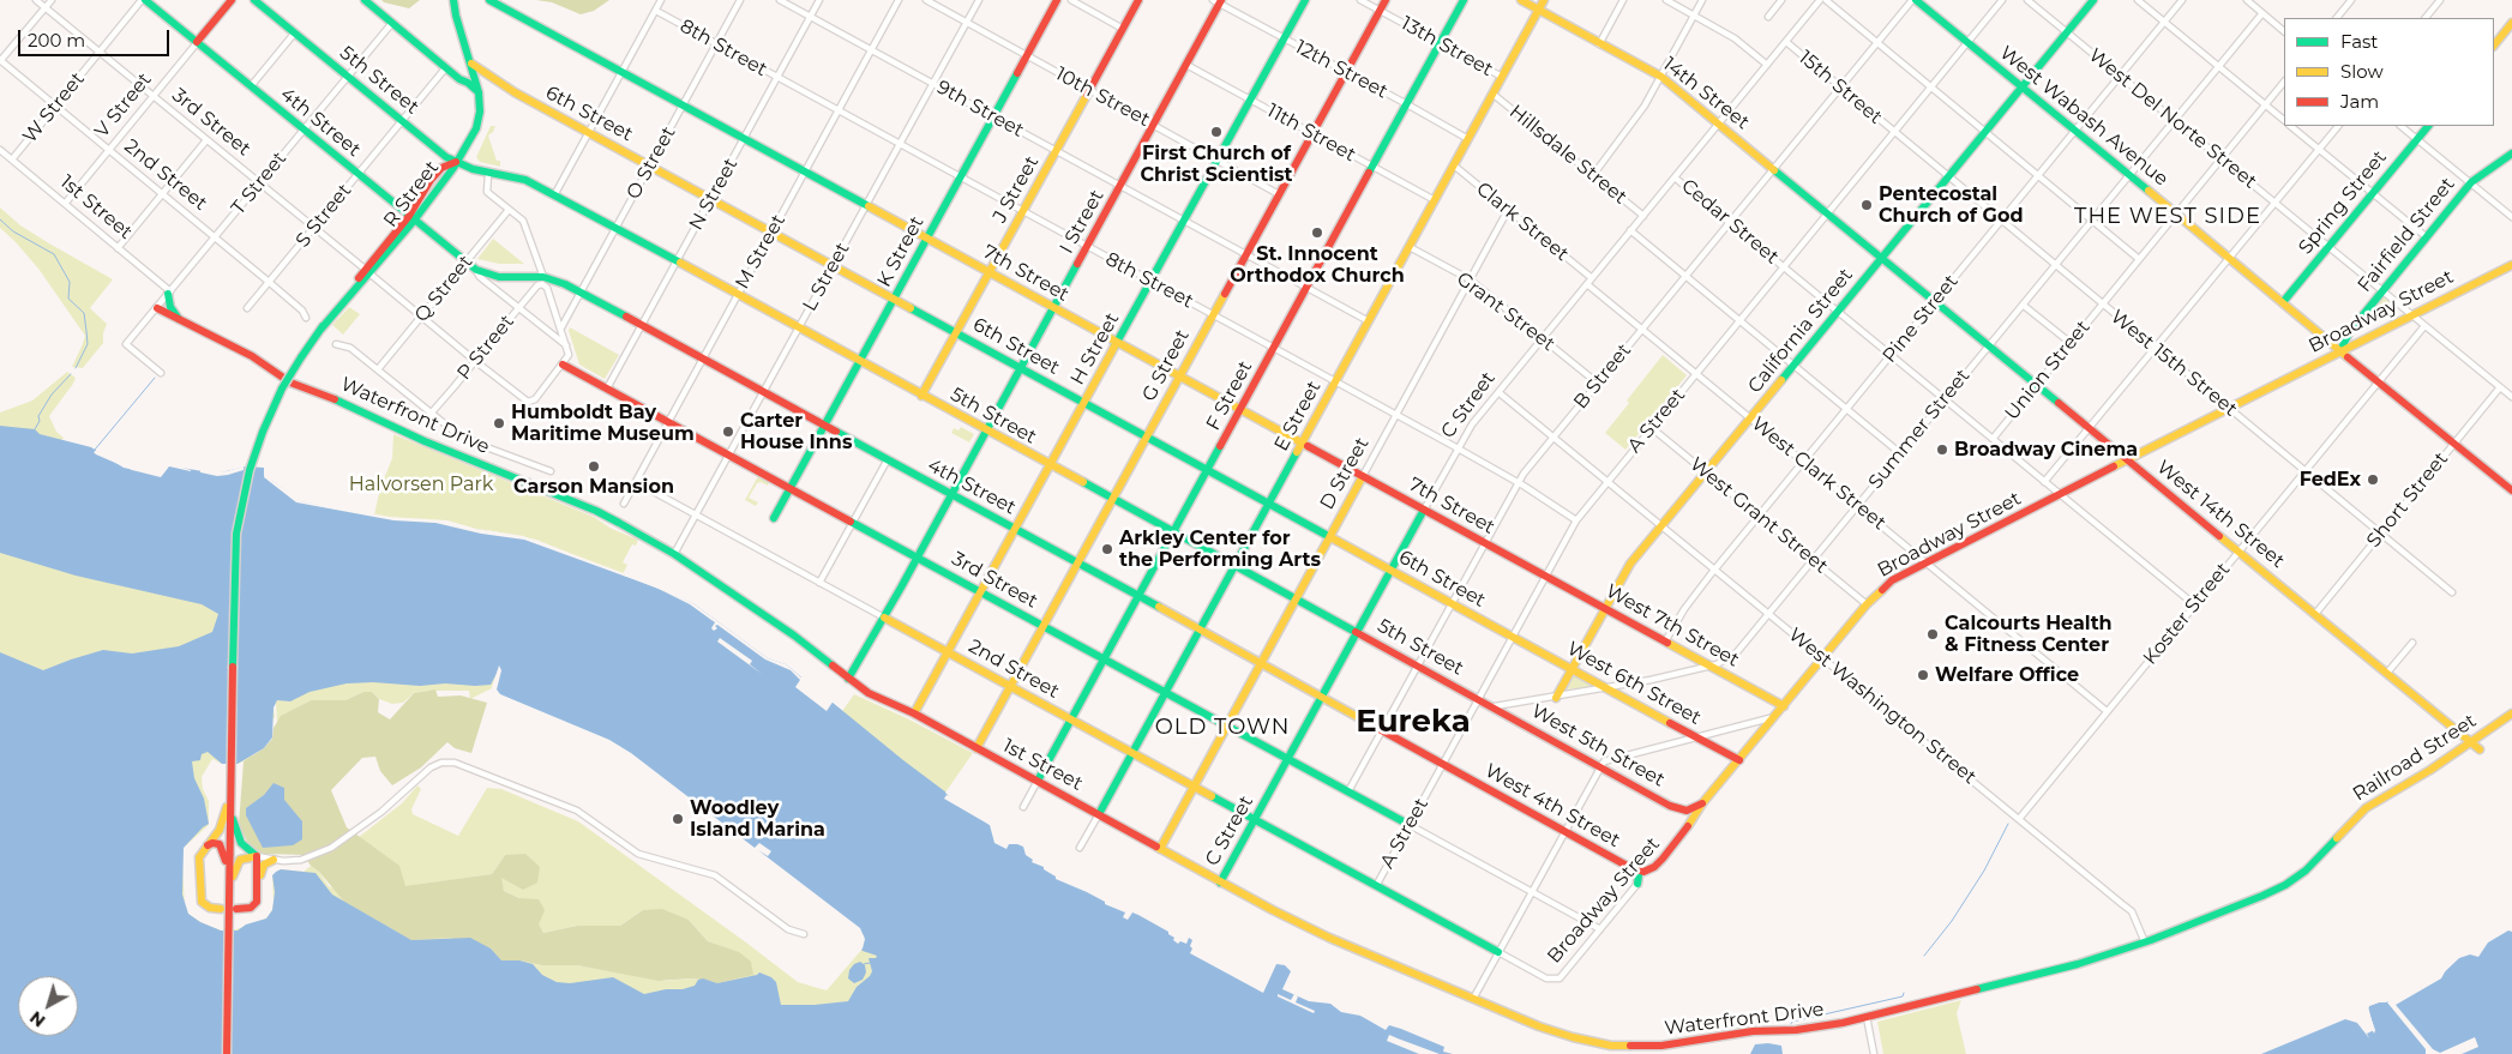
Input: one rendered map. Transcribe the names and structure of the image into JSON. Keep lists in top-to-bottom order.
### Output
{
  "streets": {
    "main road": [
      "5th Street",
      "14th Street",
      "V Street",
      "6th Street",
      "West Wabash Avenue",
      "3rd Street",
      "4th Street",
      "2nd Street",
      "J Street",
      "R Street",
      "Spring Street",
      "1st Street",
      "I Street",
      "Fairfield Street",
      "K Street",
      "7th Street",
      "Broadway Street",
      "California Street",
      "H Street",
      "G Street",
      "F Street",
      "C Street",
      "Waterfront Drive",
      "E Street",
      "D Street",
      "West 14th Street",
      "West 7th Street",
      "West 6th Street",
      "West 5th Street",
      "Railroad Street",
      "West 4th Street"
    ],
    "street": [
      "13th Street",
      "8th Street",
      "12th Street",
      "15th Street",
      "10th Street",
      "W Street",
      "9th Street",
      "West Del Norte Street",
      "11th Street",
      "Hillsdale Street",
      "O Street",
      "T Street",
      "N Street",
      "S Street",
      "Clark Street",
      "Cedar Street",
      "M Street",
      "L Street",
      "Q Street",
      "Grant Street",
      "Pine Street",
      "P Street",
      "West 15th Street",
      "Union Street",
      "B Street",
      "A Street",
      "Summer Street",
      "West Clark Street",
      "Short Street",
      "West Grant Street",
      "Koster Street",
      "West Washington Street"
    ]
  },
  "crossings": [
    ["13th Street", "G Street"],
    ["13th Street", "F Street"],
    ["13th Street", "E Street"],
    ["8th Street", "O Street"],
    ["8th Street", "J Street"],
    ["8th Street", "N Street"],
    ["8th Street", "I Street"],
    ["8th Street", "M Street"],
    ["8th Street", "K Street"],
    ["8th Street", "L Street"],
    ["8th Street", "H Street"],
    ["8th Street", "G Street"],
    ["8th Street", "B Street"],
    ["8th Street", "F Street"],
    ["8th Street", "C Street"],
    ["8th Street", "E Street"],
    ["8th Street", "A Street"],
    ["8th Street", "D Street"],
    ["12th Street", "I Street"],
    ["12th Street", "H Street"],
    ["12th Street", "G Street"],
    ["12th Street", "F Street"],
    ["12th Street", "E Street"],
    ["5th Street", "O Street"],
    ["5th Street", "T Street"],
    ["5th Street", "J Street"],
    ["5th Street", "R Street"],
    ["5th Street", "N Street"],
    ["5th Street", "S Street"],
    ["5th Street", "I Street"],
    ["5th Street", "M Street"],
    ["5th Street", "K Street"],
    ["5th Street", "L Street"],
    ["5th Street", "H Street"],
    ["5th Street", "G Street"],
    ["5th Street", "B Street"],
    ["5th Street", "F Street"],
    ["5th Street", "C Street"],
    ["5th Street", "E Street"],
    ["5th Street", "A Street"],
    ["5th Street", "D Street"],
    ["5th Street", "West 5th Street"],
    ["15th Street", "West 15th Street"],
    ["15th Street", "B Street"],
    ["15th Street", "C Street"],
    ["15th Street", "A Street"],
    ["14th Street", "B Street"],
    ["14th Street", "C Street"],
    ["14th Street", "E Street"],
    ["14th Street", "A Street"],
    ["14th Street", "West 14th Street"],
    ["10th Street", "J Street"],
    ["10th Street", "I Street"],
    ["10th Street", "K Street"],
    ["10th Street", "L Street"],
    ["10th Street", "H Street"],
    ["10th Street", "G Street"],
    ["V Street", "3rd Street"],
    ["V Street", "4th Street"],
    ["V Street", "2nd Street"],
    ["V Street", "1st Street"],
    ["W Street", "3rd Street"],
    ["W Street", "4th Street"],
    ["W Street", "2nd Street"],
    ["W Street", "1st Street"],
    ["9th Street", "J Street"],
    ["9th Street", "N Street"],
    ["9th Street", "I Street"],
    ["9th Street", "M Street"],
    ["9th Street", "K Street"],
    ["9th Street", "L Street"],
    ["9th Street", "H Street"],
    ["9th Street", "G Street"],
    ["9th Street", "F Street"],
    ["9th Street", "E Street"],
    ["6th Street", "O Street"],
    ["6th Street", "J Street"],
    ["6th Street", "N Street"],
    ["6th Street", "I Street"],
    ["6th Street", "M Street"],
    ["6th Street", "K Street"],
    ["6th Street", "L Street"],
    ["6th Street", "H Street"],
    ["6th Street", "G Street"],
    ["6th Street", "B Street"],
    ["6th Street", "F Street"],
    ["6th Street", "C Street"],
    ["6th Street", "E Street"],
    ["6th Street", "A Street"],
    ["6th Street", "D Street"],
    ["6th Street", "West 6th Street"],
    ["West Wabash Avenue", "Spring Street"],
    ["West Wabash Avenue", "Fairfield Street"],
    ["West Wabash Avenue", "Broadway Street"],
    ["West Wabash Avenue", "Pine Street"],
    ["West Wabash Avenue", "California Street"],
    ["West Wabash Avenue", "Union Street"],
    ["West Wabash Avenue", "B Street"],
    ["West Wabash Avenue", "A Street"],
    ["West Wabash Avenue", "Summer Street"],
    ["West Wabash Avenue", "Short Street"],
    ["West Wabash Avenue", "Koster Street"],
    ["West Del Norte Street", "Spring Street"],
    ["West Del Norte Street", "Fairfield Street"],
    ["West Del Norte Street", "Broadway Street"],
    ["West Del Norte Street", "Pine Street"],
    ["West Del Norte Street", "California Street"],
    ["West Del Norte Street", "Union Street"],
    ["West Del Norte Street", "Summer Street"],
    ["West Del Norte Street", "Short Street"],
    ["West Del Norte Street", "Koster Street"],
    ["3rd Street", "T Street"],
    ["3rd Street", "R Street"],
    ["3rd Street", "N Street"],
    ["3rd Street", "S Street"],
    ["3rd Street", "I Street"],
    ["3rd Street", "M Street"],
    ["3rd Street", "K Street"],
    ["3rd Street", "L Street"],
    ["3rd Street", "Q Street"],
    ["3rd Street", "P Street"],
    ["3rd Street", "H Street"],
    ["3rd Street", "G Street"],
    ["3rd Street", "B Street"],
    ["3rd Street", "F Street"],
    ["3rd Street", "C Street"],
    ["3rd Street", "E Street"],
    ["3rd Street", "A Street"],
    ["3rd Street", "D Street"],
    ["4th Street", "O Street"],
    ["4th Street", "T Street"],
    ["4th Street", "R Street"],
    ["4th Street", "N Street"],
    ["4th Street", "S Street"],
    ["4th Street", "I Street"],
    ["4th Street", "M Street"],
    ["4th Street", "K Street"],
    ["4th Street", "L Street"],
    ["4th Street", "Q Street"],
    ["4th Street", "P Street"],
    ["4th Street", "H Street"],
    ["4th Street", "G Street"],
    ["4th Street", "B Street"],
    ["4th Street", "F Street"],
    ["4th Street", "C Street"],
    ["4th Street", "E Street"],
    ["4th Street", "A Street"],
    ["4th Street", "D Street"],
    ["4th Street", "West 4th Street"],
    ["11th Street", "I Street"],
    ["11th Street", "H Street"],
    ["11th Street", "G Street"],
    ["11th Street", "F Street"],
    ["11th Street", "E Street"],
    ["Hillsdale Street", "C Street"],
    ["Hillsdale Street", "E Street"],
    ["O Street", "7th Street"],
    ["2nd Street", "T Street"],
    ["2nd Street", "S Street"],
    ["2nd Street", "I Street"],
    ["2nd Street", "M Street"],
    ["2nd Street", "L Street"],
    ["2nd Street", "Broadway Street"],
    ["2nd Street", "H Street"],
    ["2nd Street", "G Street"],
    ["2nd Street", "F Street"],
    ["2nd Street", "C Street"],
    ["2nd Street", "E Street"],
    ["2nd Street", "A Street"],
    ["2nd Street", "D Street"],
    ["T Street", "1st Street"],
    ["T Street", "Waterfront Drive"],
    ["J Street", "7th Street"],
    ["N Street", "7th Street"],
    ["1st Street", "I Street"],
    ["1st Street", "H Street"],
    ["1st Street", "G Street"],
    ["1st Street", "F Street"],
    ["1st Street", "C Street"],
    ["1st Street", "Waterfront Drive"],
    ["1st Street", "E Street"],
    ["1st Street", "D Street"],
    ["I Street", "7th Street"],
    ["I Street", "Waterfront Drive"],
    ["Clark Street", "C Street"],
    ["Clark Street", "E Street"],
    ["Clark Street", "D Street"],
    ["Cedar Street", "Broadway Street"],
    ["Cedar Street", "Pine Street"],
    ["Cedar Street", "California Street"],
    ["Cedar Street", "Union Street"],
    ["Cedar Street", "B Street"],
    ["Cedar Street", "C Street"],
    ["Cedar Street", "A Street"],
    ["Cedar Street", "Summer Street"],
    ["Cedar Street", "Koster Street"],
    ["Fairfield Street", "Broadway Street"],
    ["M Street", "7th Street"],
    ["K Street", "7th Street"],
    ["7th Street", "L Street"],
    ["7th Street", "H Street"],
    ["7th Street", "G Street"],
    ["7th Street", "B Street"],
    ["7th Street", "F Street"],
    ["7th Street", "C Street"],
    ["7th Street", "E Street"],
    ["7th Street", "A Street"],
    ["7th Street", "D Street"],
    ["7th Street", "West 7th Street"],
    ["L Street", "Waterfront Drive"],
    ["Grant Street", "B Street"],
    ["Grant Street", "C Street"],
    ["Grant Street", "E Street"],
    ["Grant Street", "D Street"],
    ["Broadway Street", "West 15th Street"],
    ["Broadway Street", "West Clark Street"],
    ["Broadway Street", "West 14th Street"],
    ["Broadway Street", "West Grant Street"],
    ["Broadway Street", "West 7th Street"],
    ["Broadway Street", "West 6th Street"],
    ["Broadway Street", "West Washington Street"],
    ["Broadway Street", "West 5th Street"],
    ["Broadway Street", "West 4th Street"],
    ["Pine Street", "West 15th Street"],
    ["Pine Street", "West Clark Street"],
    ["Pine Street", "West 14th Street"],
    ["Pine Street", "West Grant Street"],
    ["Pine Street", "West 7th Street"],
    ["Pine Street", "West Washington Street"],
    ["California Street", "West 15th Street"],
    ["California Street", "Summer Street"],
    ["California Street", "West Clark Street"],
    ["California Street", "West 14th Street"],
    ["California Street", "West Grant Street"],
    ["California Street", "West 7th Street"],
    ["California Street", "West 6th Street"],
    ["California Street", "West Washington Street"],
    ["West 15th Street", "Union Street"],
    ["West 15th Street", "A Street"],
    ["West 15th Street", "Summer Street"],
    ["West 15th Street", "Short Street"],
    ["West 15th Street", "Koster Street"],
    ["Union Street", "West 14th Street"],
    ["B Street", "West Washington Street"],
    ["C Street", "Waterfront Drive"],
    ["C Street", "West Washington Street"],
    ["Waterfront Drive", "West Washington Street"],
    ["Waterfront Drive", "Railroad Street"],
    ["A Street", "West Clark Street"],
    ["A Street", "West 14th Street"],
    ["A Street", "West Grant Street"],
    ["A Street", "West 7th Street"],
    ["A Street", "West 6th Street"],
    ["A Street", "West Washington Street"],
    ["A Street", "West 5th Street"],
    ["A Street", "West 4th Street"],
    ["Summer Street", "West Clark Street"],
    ["Summer Street", "West 14th Street"],
    ["Summer Street", "West Grant Street"],
    ["Summer Street", "West 7th Street"],
    ["Summer Street", "West 6th Street"],
    ["Summer Street", "West Washington Street"],
    ["Summer Street", "West 5th Street"],
    ["West Clark Street", "Koster Street"],
    ["Short Street", "West 14th Street"],
    ["West 14th Street", "Koster Street"],
    ["West 14th Street", "Railroad Street"],
    ["Koster Street", "West Washington Street"]
  ],
  "districts": ["THE WEST SIDE", "Eureka", "OLD TOWN"],
  "parks": ["Halvorsen Park"],
  "places": [
    "First Church of Christ Scientist",
    "Pentecostal Church of God",
    "St. Innocent Orthodox Church",
    "Humboldt Bay Maritime Museum",
    "Carter House Inns",
    "Broadway Cinema",
    "Carson Mansion",
    "FedEx",
    "Arkley Center for the Performing Arts",
    "Calcourts Health & Fitness Center",
    "Welfare Office",
    "Woodley Island Marina"
  ],
  "legend": ["Fast", "Slow", "Jam"],
  "scale_bar": "200 m",
  "north": "bottom left"
}
